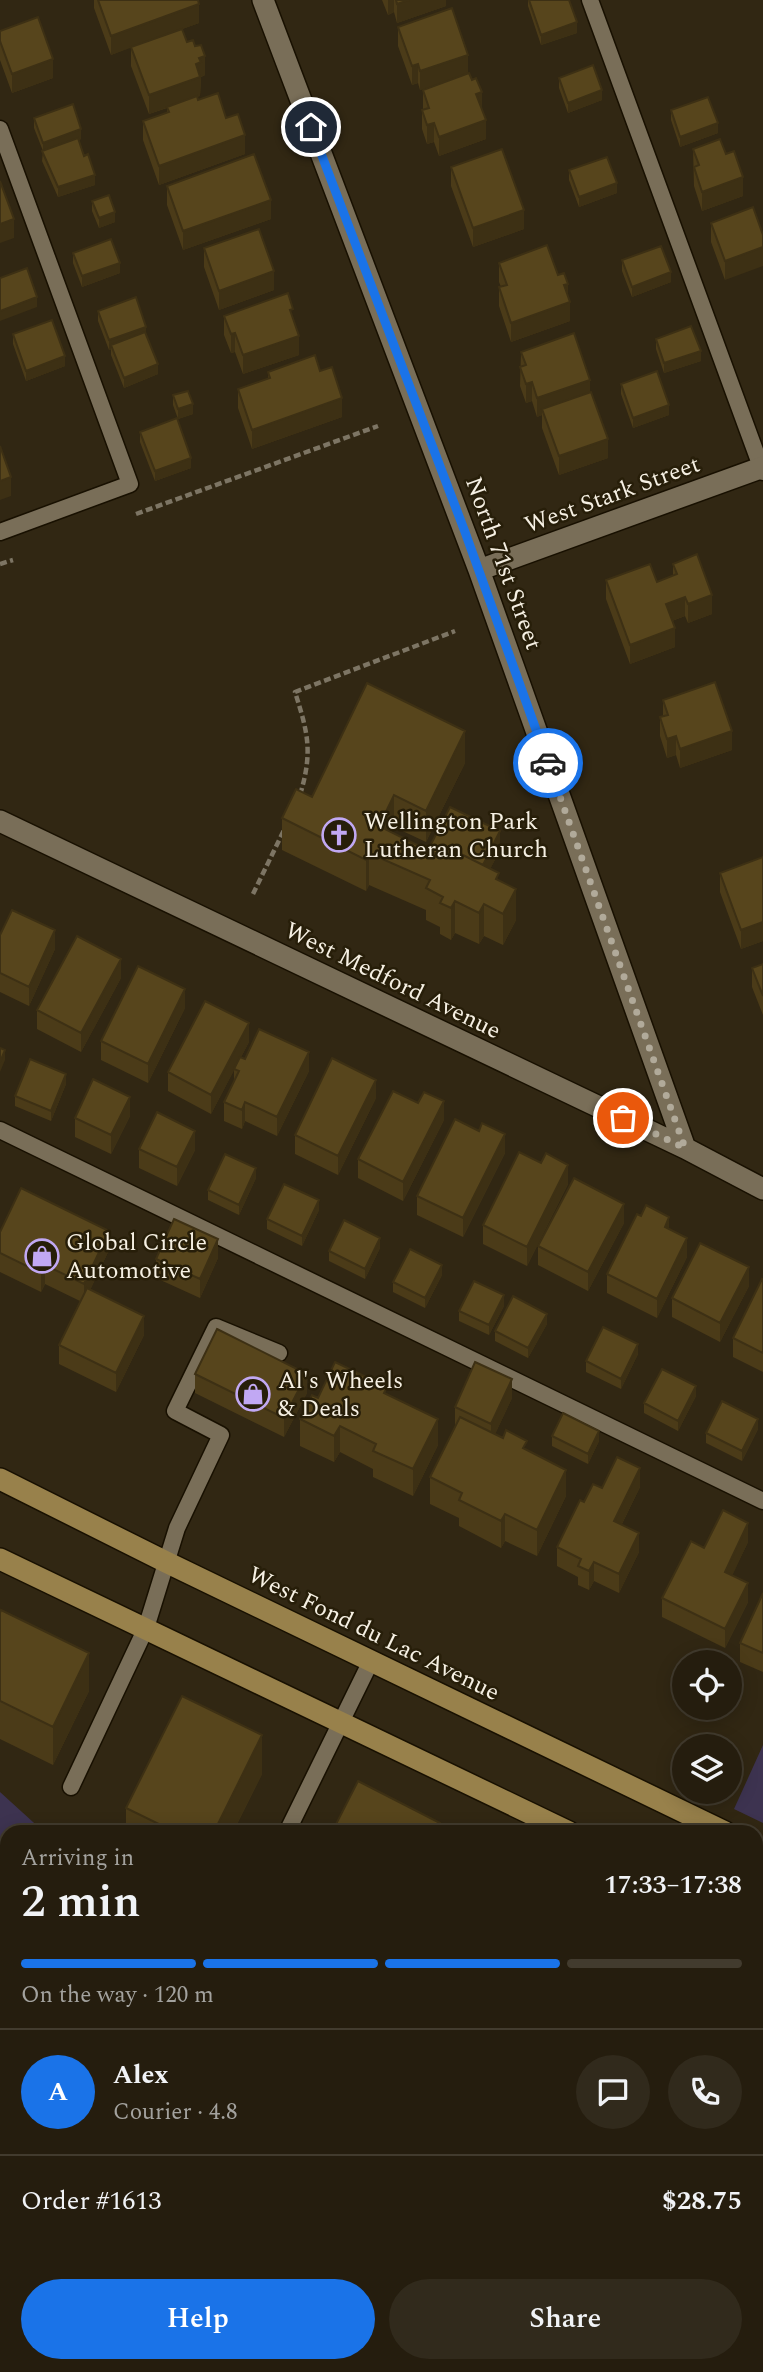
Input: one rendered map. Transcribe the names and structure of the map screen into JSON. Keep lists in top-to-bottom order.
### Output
{
  "streets": {
    "street": [
      "West Stark Street",
      "North 71st Street",
      "West Medford Avenue",
      "West Fond du Lac Avenue"
    ]
  },
  "crossings": [
    ["West Stark Street", "North 71st Street"],
    ["North 71st Street", "West Medford Avenue"]
  ],
  "places": {
    "church": ["Wellington Park Lutheran Church"],
    "shop": ["Global Circle Automotive", "Al's Wheels & Deals"]
  },
  "page": {
    "heading": ["2 min", "Arriving in", "17:33–17:38"],
    "panel": [
      "Alex",
      "Courier · 4.8",
      "Order #1613",
      "$28.75"
    ],
    "bar": "On the way · 120 m",
    "round": "A",
    "buttons": ["Help", "Share"]
  }
}
